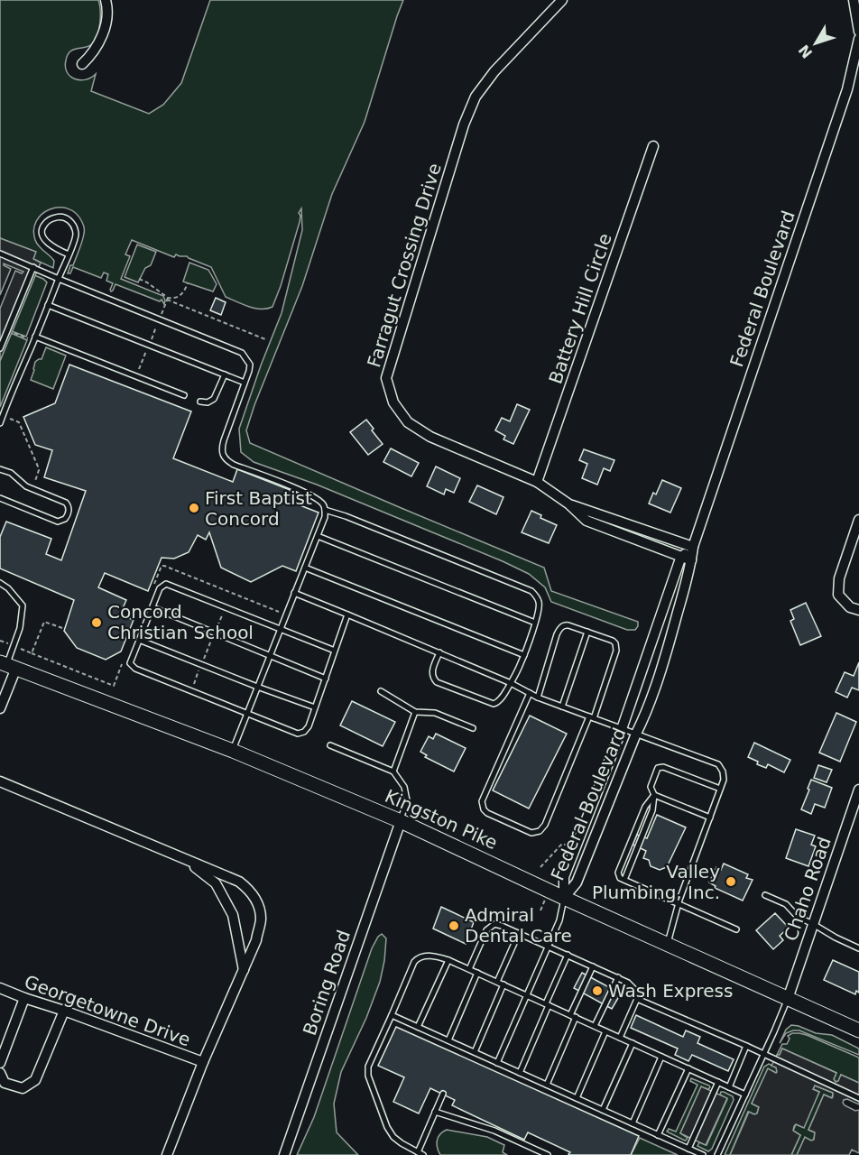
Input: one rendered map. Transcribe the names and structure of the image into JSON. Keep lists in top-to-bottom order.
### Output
{
  "streets": {
    "main road": ["Kingston Pike"],
    "street": [
      "Farragut Crossing Drive",
      "Federal Boulevard",
      "Battery Hill Circle",
      "Chaho Road",
      "Boring Road",
      "Georgetowne Drive"
    ]
  },
  "crossings": [
    ["Farragut Crossing Drive", "Federal Boulevard"],
    ["Farragut Crossing Drive", "Battery Hill Circle"],
    ["Federal Boulevard", "Kingston Pike"],
    ["Kingston Pike", "Chaho Road"],
    ["Kingston Pike", "Boring Road"]
  ],
  "places": [
    "First Baptist Concord",
    "Concord Christian School",
    "Valley Plumbing, Inc.",
    "Admiral Dental Care",
    "Wash Express"
  ],
  "north": "bottom left"
}
